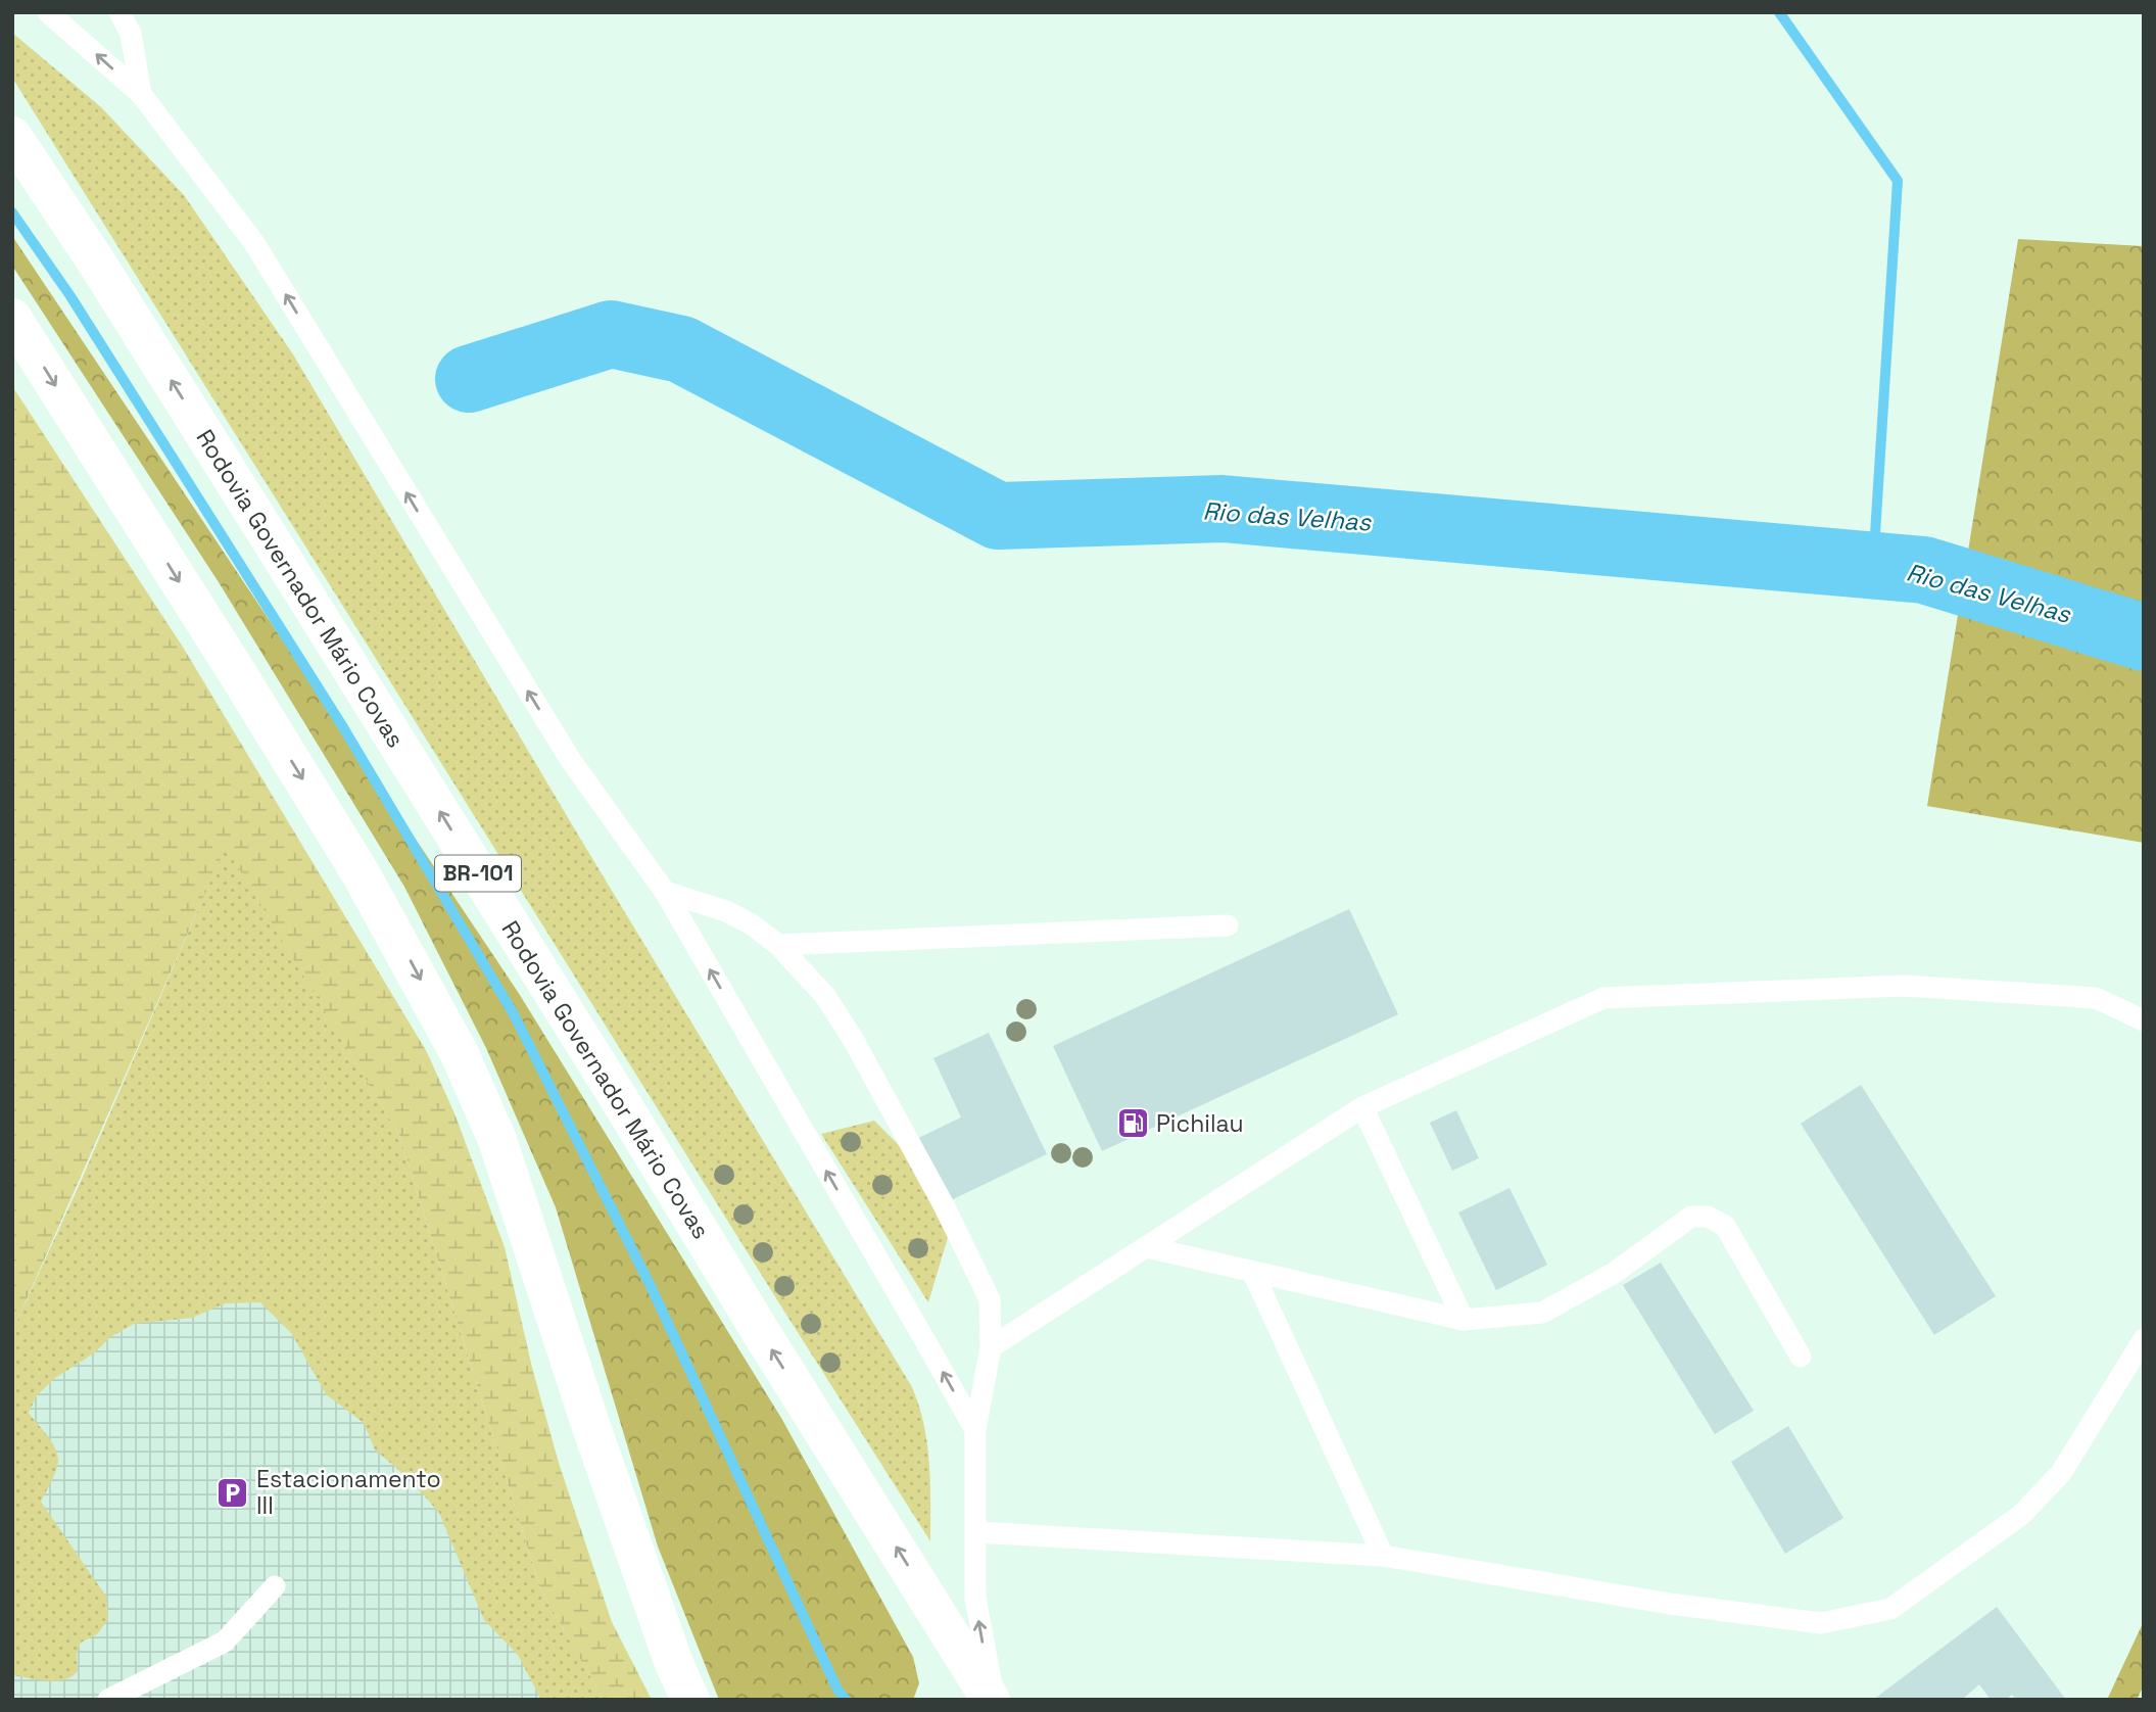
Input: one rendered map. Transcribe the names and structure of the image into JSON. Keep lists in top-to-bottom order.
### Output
{
  "streets": {
    "highway": ["Rodovia Governador Mário Covas", "BR-101"]
  },
  "water": ["Rio das Velhas"],
  "places": {
    "fuel station": ["Pichilau"],
    "parking": ["Estacionamento III"]
  }
}
